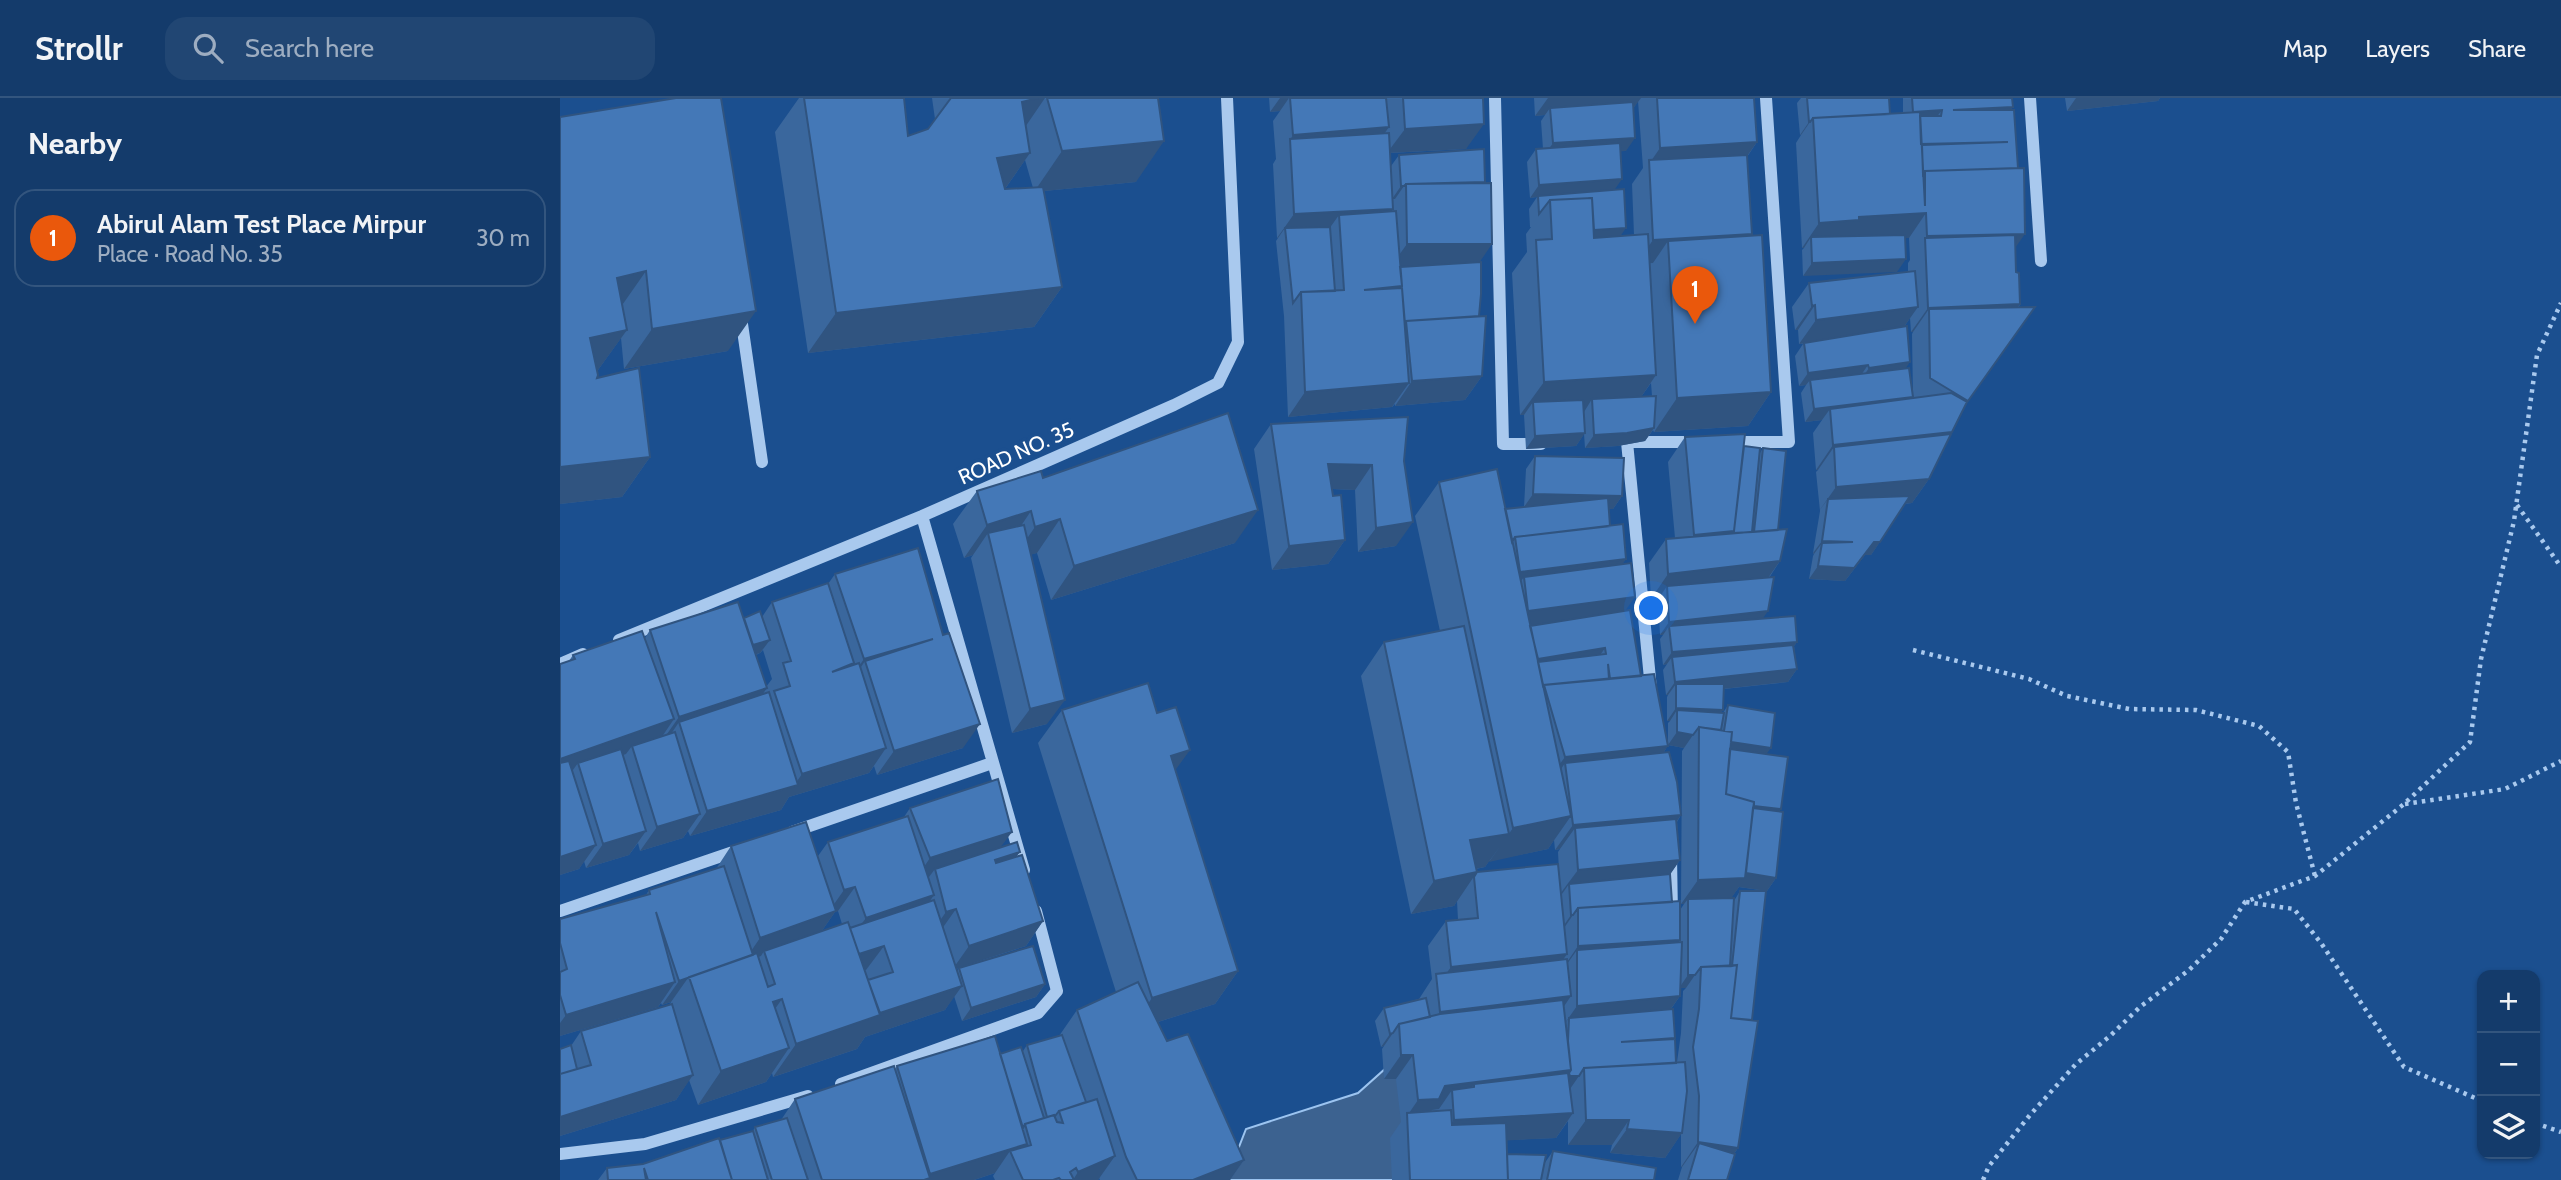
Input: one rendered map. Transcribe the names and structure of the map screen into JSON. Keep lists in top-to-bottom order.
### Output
{
  "streets": {
    "street": ["ROAD NO. 35"]
  },
  "page": {
    "header": "Strollr",
    "search": "Search here",
    "nav": ["Map", "Layers", "Share"],
    "heading": "Nearby",
    "list": [
      {
        "mark": "1",
        "name": "Abirul Alam Test Place Mirpur",
        "note": "Place · Road No. 35",
        "value": "30 m"
      }
    ],
    "pins": "1",
    "map_buttons": ["+", "−"]
  }
}
